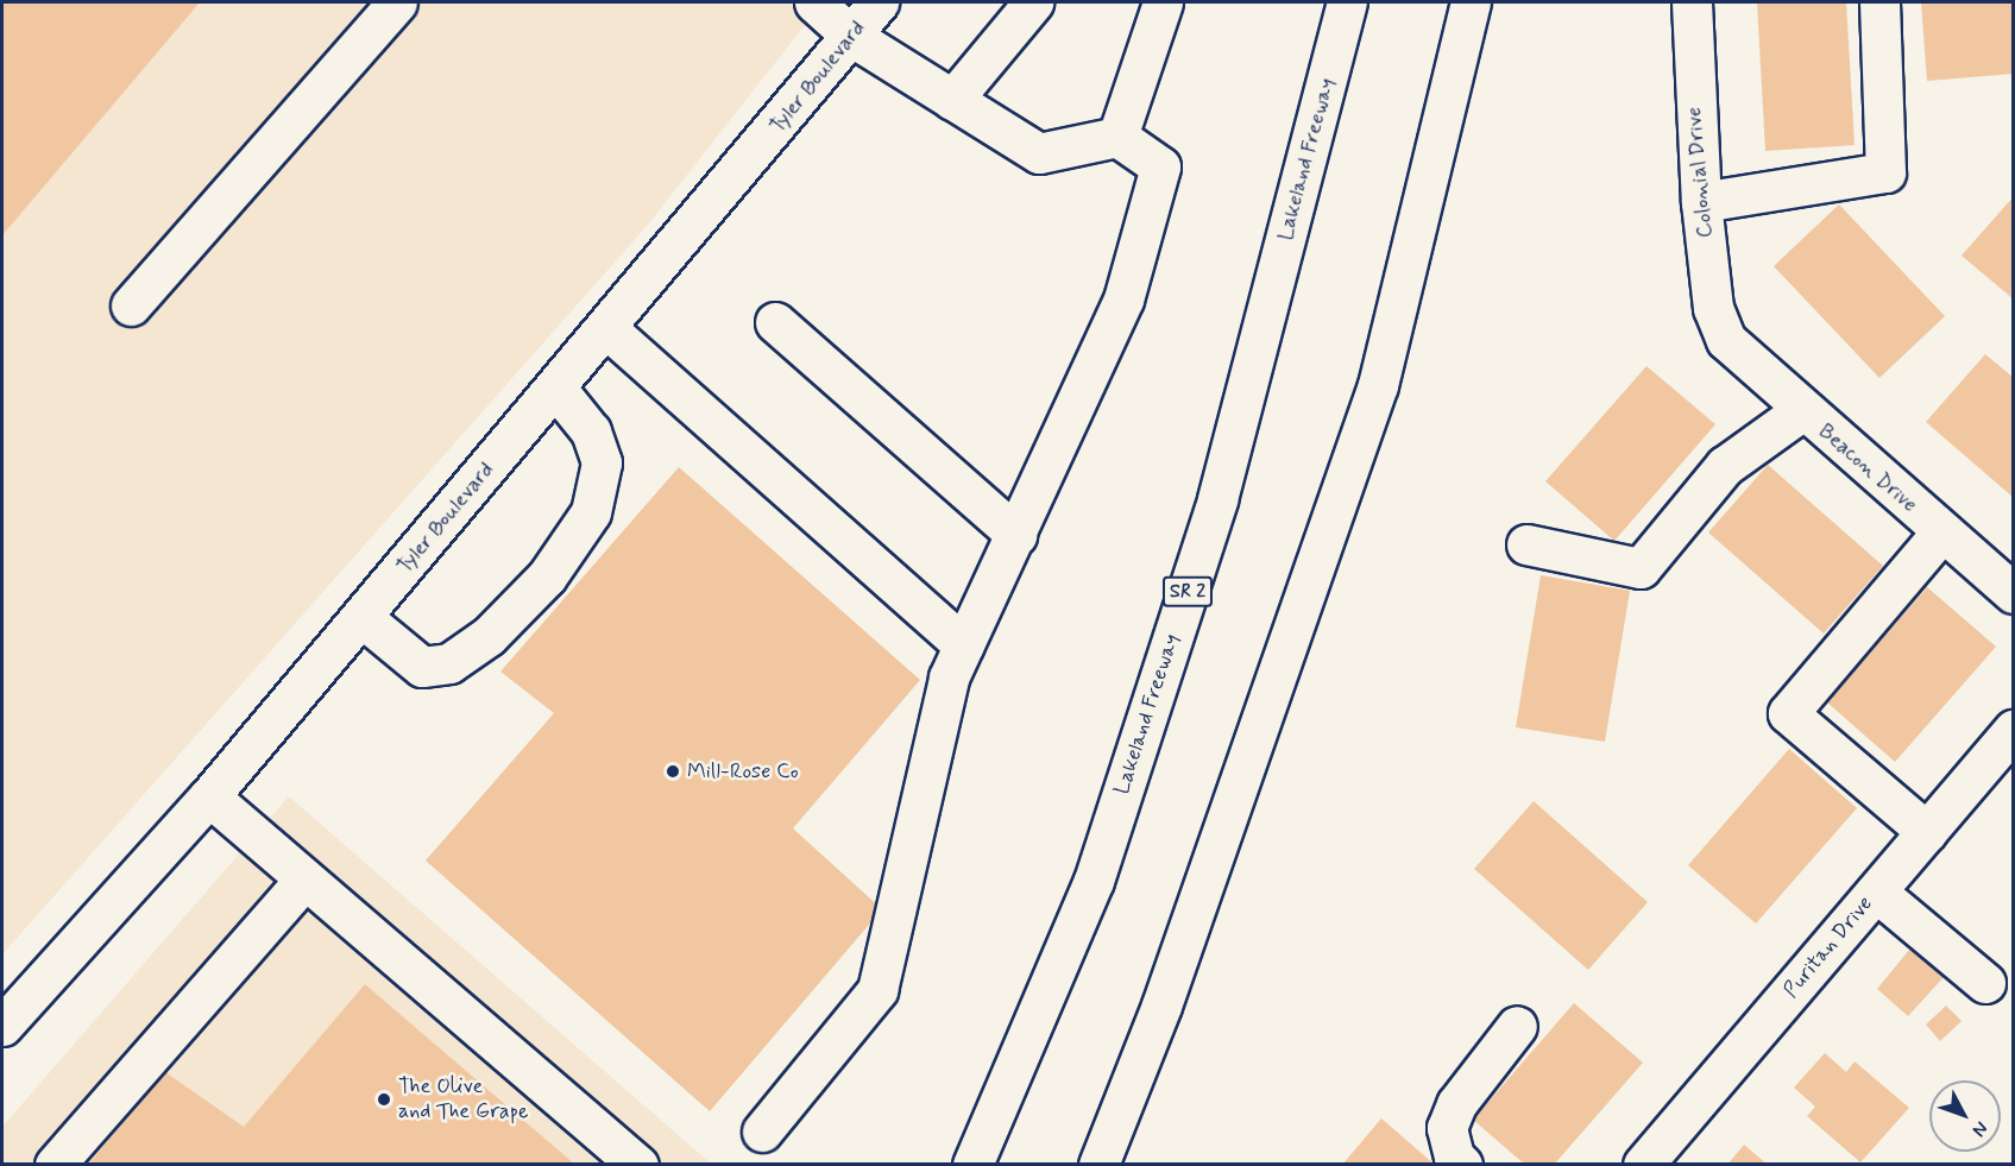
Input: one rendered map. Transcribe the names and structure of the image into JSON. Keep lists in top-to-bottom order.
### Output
{
  "streets": {
    "main road": [
      "Tyler Boulevard",
      "Lakeland Freeway",
      "Colonial Drive",
      "Beacon Drive",
      "SR 2",
      "Puritan Drive"
    ]
  },
  "crossings": [
    ["Colonial Drive", "Beacon Drive"]
  ],
  "places": ["Mill-Rose Co", "The Olive and The Grape"],
  "north": "bottom right"
}
